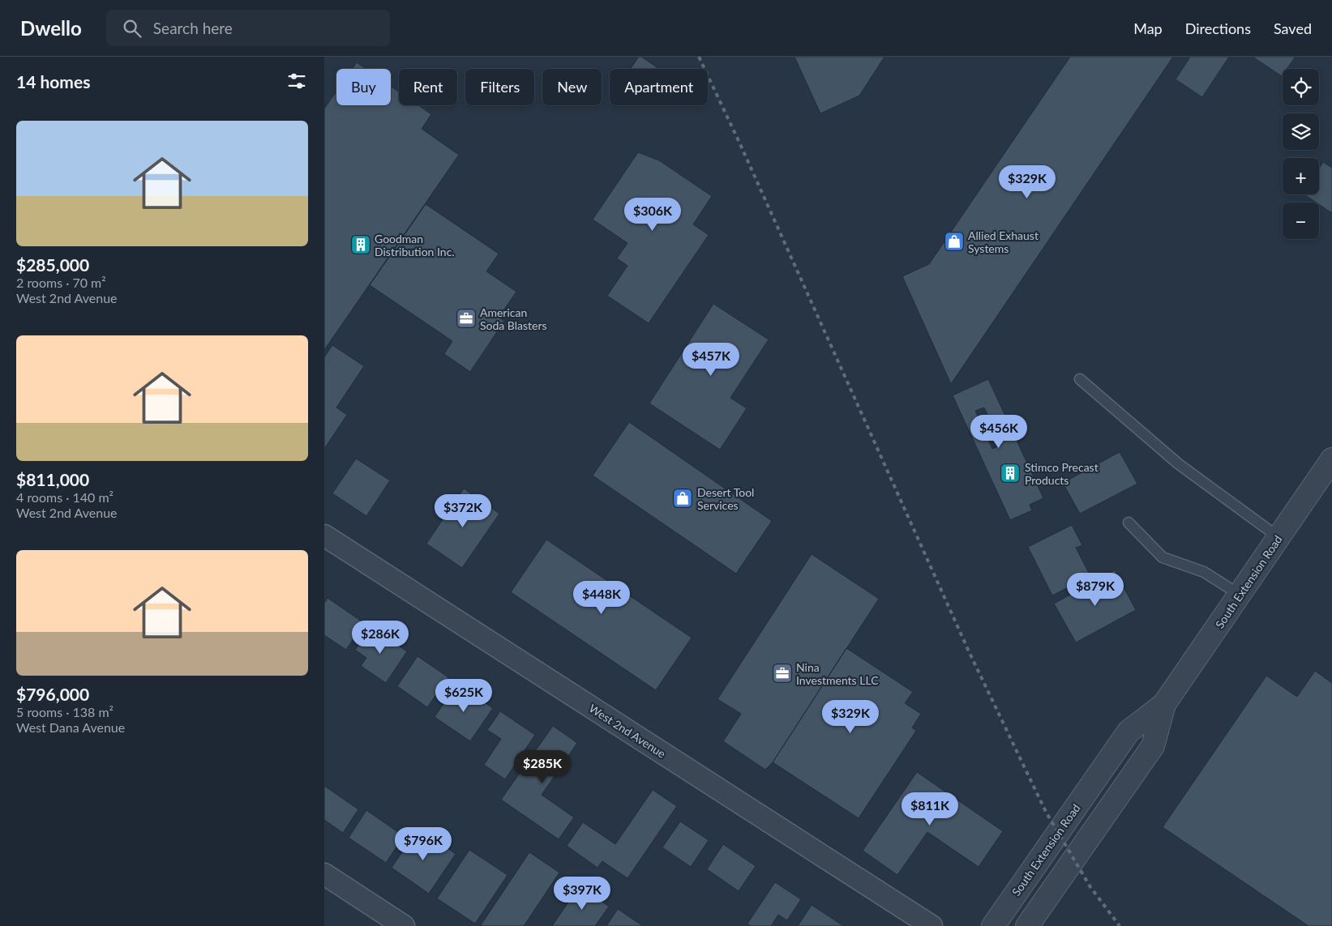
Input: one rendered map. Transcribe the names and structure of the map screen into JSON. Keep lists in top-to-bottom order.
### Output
{
  "streets": {
    "street": ["South Extension Road", "West 2nd Avenue"]
  },
  "places": {
    "shop": ["Allied Exhaust Systems", "Desert Tool Services"],
    "building": ["Goodman Distribution Inc.", "Stimco Precast Products"],
    "office": ["American Soda Blasters", "Nina Investments LLC"]
  },
  "page": {
    "header": "Dwello",
    "search": "Search here",
    "nav": ["Map", "Directions", "Saved"],
    "heading": "14 homes",
    "map_buttons": ["+", "−"],
    "chip": [
      "Buy",
      "Rent",
      "Filters",
      "New",
      "Apartment"
    ],
    "list": [
      {
        "name": "$285,000",
        "note": "2 rooms · 70 m² · West 2nd Avenue"
      },
      {
        "name": "$811,000",
        "note": "4 rooms · 140 m² · West 2nd Avenue"
      },
      {
        "name": "$796,000",
        "note": "5 rooms · 138 m² · West Dana Avenue"
      }
    ],
    "price": [
      "$329K",
      "$306K",
      "$457K",
      "$456K",
      "$372K",
      "$879K",
      "$448K",
      "$286K",
      "$625K",
      "$329K",
      "$285K",
      "$811K",
      "$796K",
      "$397K"
    ]
  }
}
